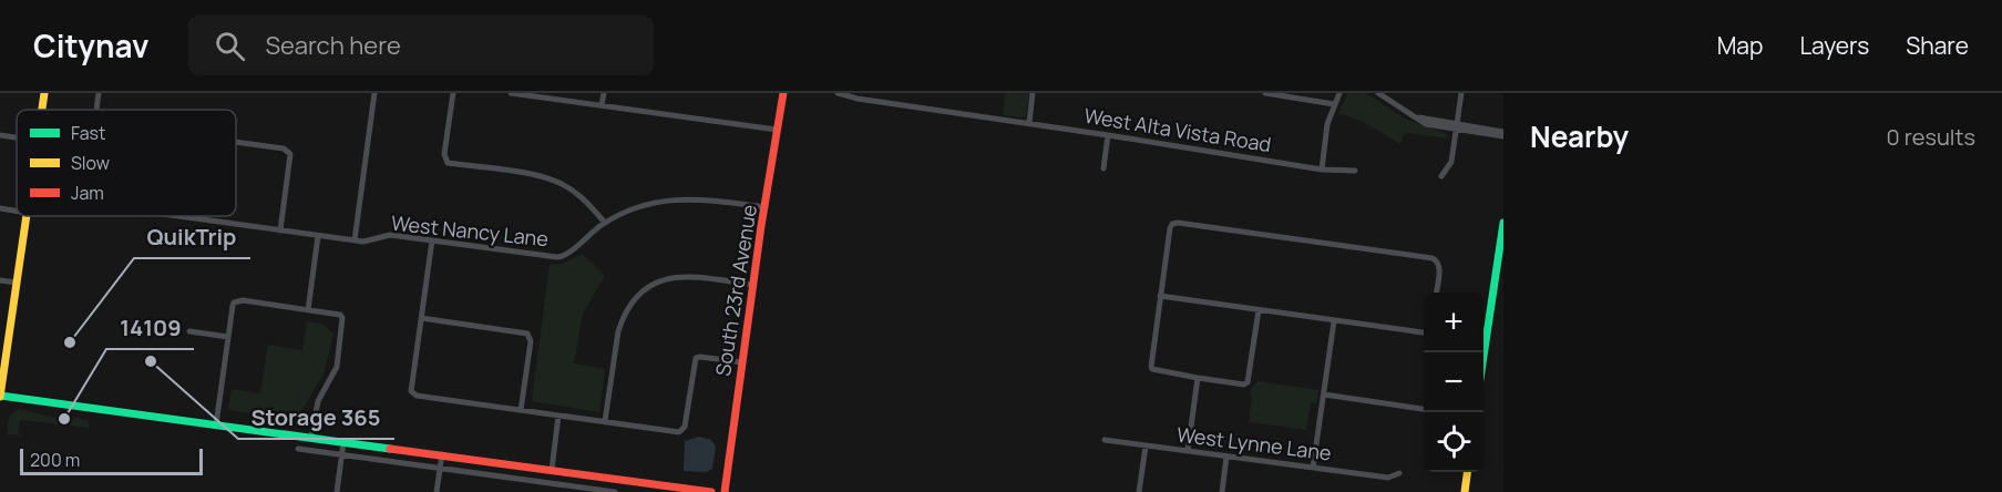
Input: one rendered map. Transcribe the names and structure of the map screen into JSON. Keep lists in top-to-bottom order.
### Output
{
  "streets": {
    "main road": ["South 23rd Avenue"],
    "street": ["West Alta Vista Road", "West Nancy Lane", "West Lynne Lane"]
  },
  "crossings": [
    ["West Nancy Lane", "South 23rd Avenue"]
  ],
  "places": ["QuikTrip", "Storage 365", "14109"],
  "legend": ["Fast", "Slow", "Jam"],
  "scale_bar": "200 m",
  "page": {
    "header": "Citynav",
    "search": "Search here",
    "nav": ["Map", "Layers", "Share"],
    "heading": ["Nearby", "0 results"],
    "map_buttons": ["+", "−"],
    "scale": "200 m"
  }
}
